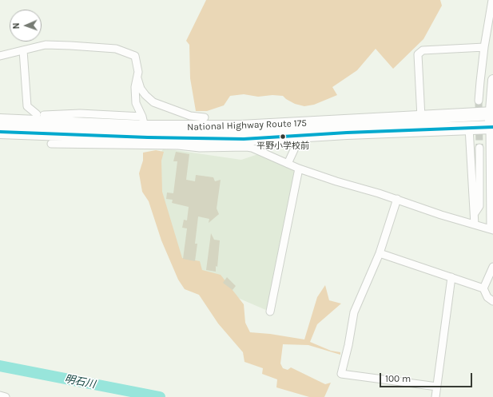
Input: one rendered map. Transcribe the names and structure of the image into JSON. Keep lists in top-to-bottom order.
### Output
{
  "streets": {
    "highway": ["National Highway Route 175"]
  },
  "water": ["明石川"],
  "places": ["平野小学校前"],
  "scale_bar": "100 m",
  "north": "left"
}
